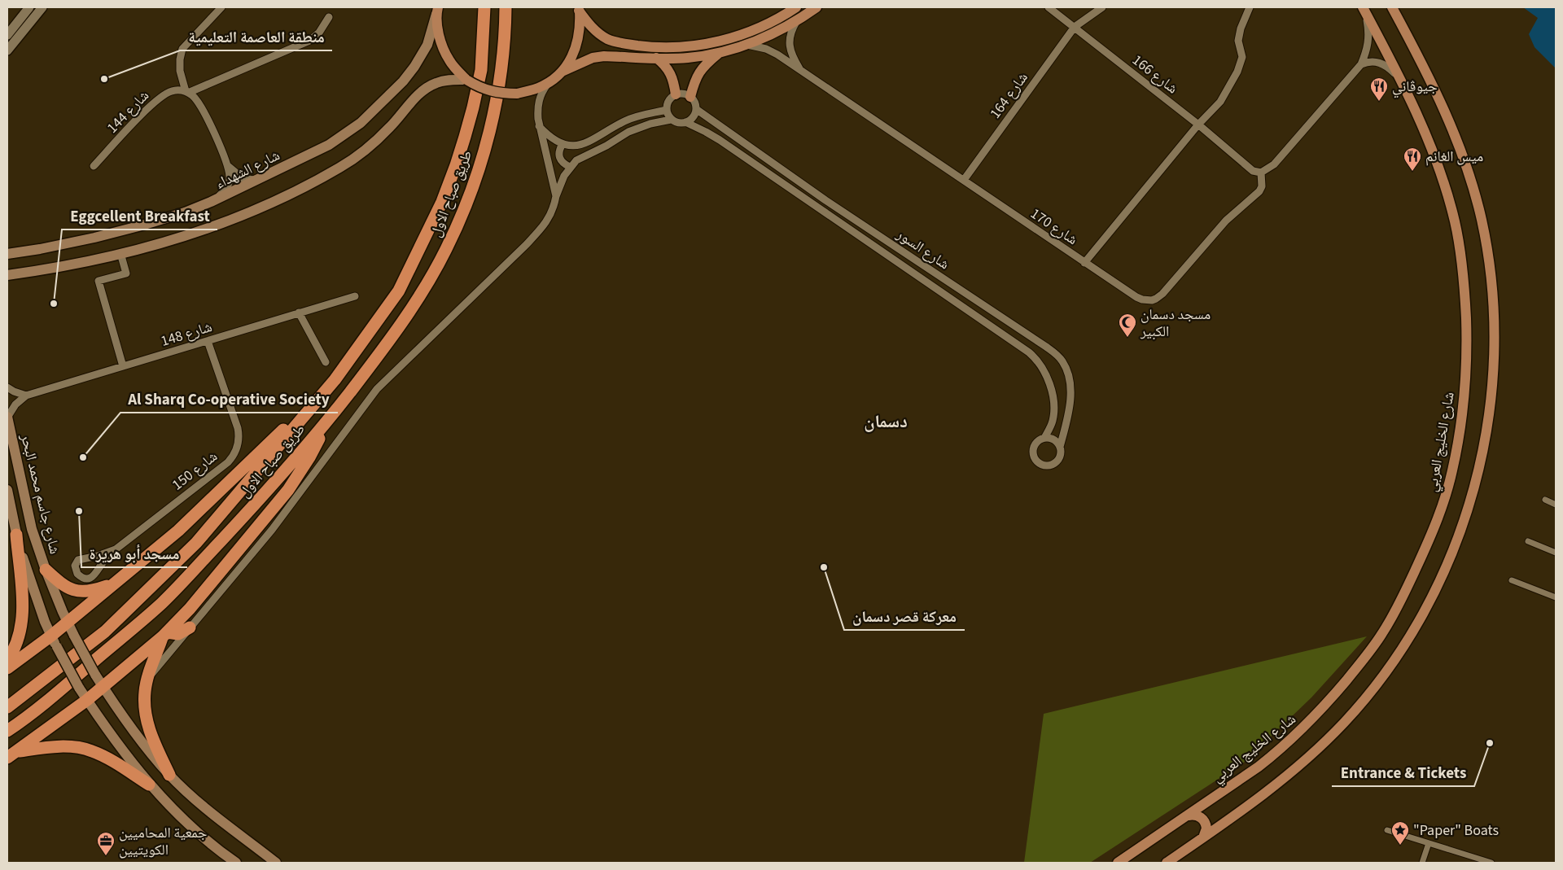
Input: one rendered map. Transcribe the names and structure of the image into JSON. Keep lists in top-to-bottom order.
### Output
{
  "streets": {
    "highway": ["طريق صباح الاول"],
    "main road": ["شارع الشهداء", "شارع الخليج العربي", "شارع جاسم محمد البحر"],
    "street": [
      "شارع 166",
      "شارع 164",
      "شارع 144",
      "شارع 170",
      "شارع السور",
      "شارع 148",
      "شارع 150"
    ]
  },
  "crossings": [
    ["شارع 166", "شارع 164"],
    ["شارع 166", "شارع 170"],
    ["شارع 164", "شارع 170"],
    ["شارع 148", "شارع 150"],
    ["شارع 148", "شارع جاسم محمد البحر"]
  ],
  "districts": ["دسمان"],
  "places": {
    "other": [
      "منطقة العاصمة التعليمية",
      "Eggcellent Breakfast",
      "Al Sharq Co-operative Society",
      "مسجد أبو هريرة",
      "معركة قصر دسمان",
      "Entrance & Tickets"
    ],
    "restaurant": ["جيوڤاني", "ميس الغانم"],
    "mosque": ["مسجد دسمان الكبير"],
    "place": ["\"Paper\" Boats"],
    "office": ["جمعية المحاميين الكويتيين"]
  }
}
